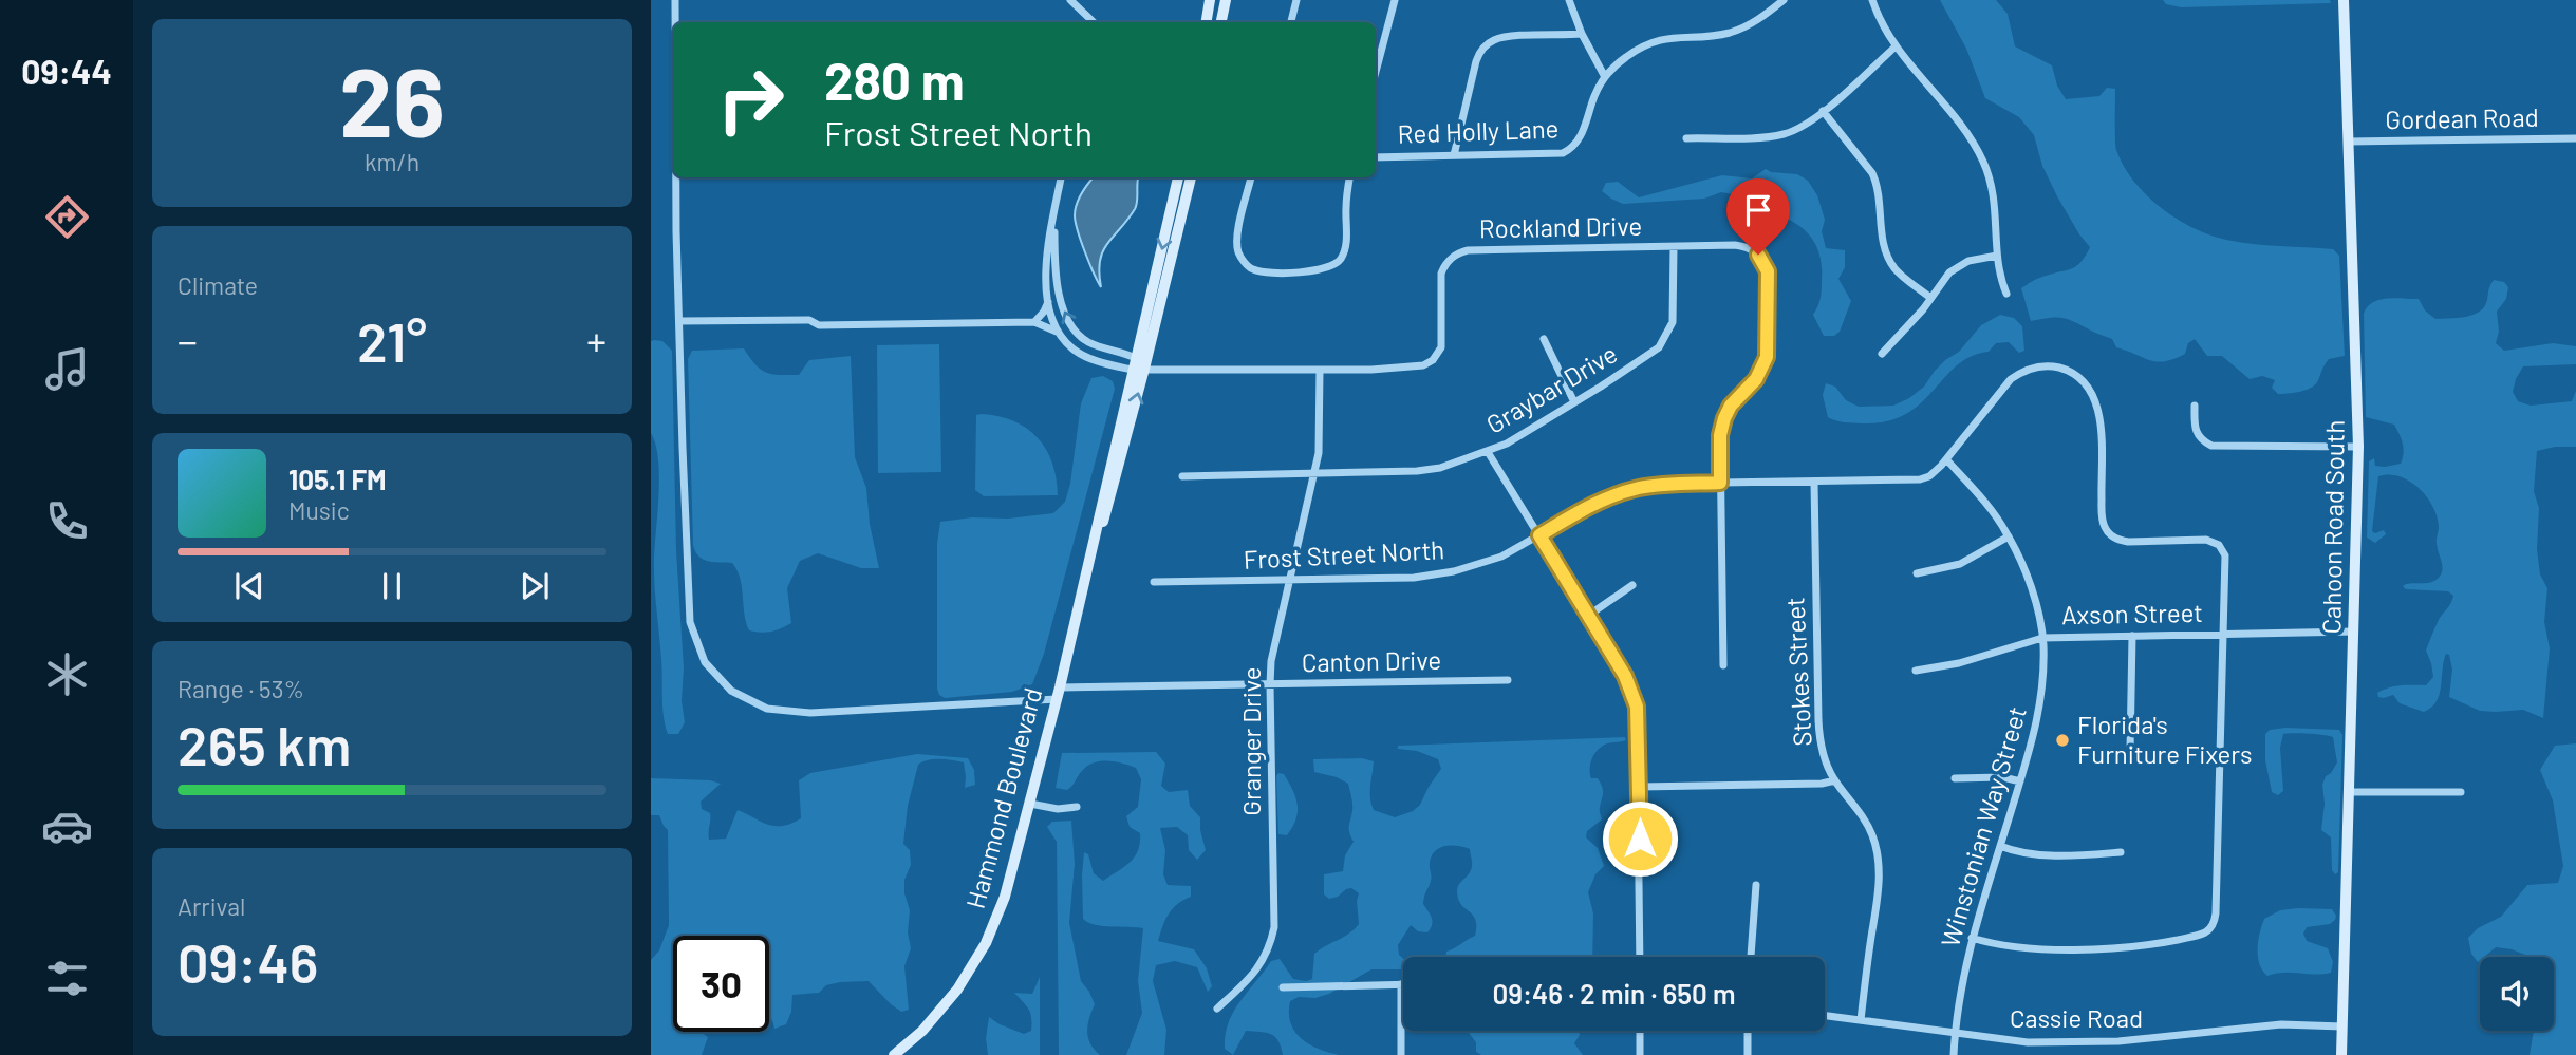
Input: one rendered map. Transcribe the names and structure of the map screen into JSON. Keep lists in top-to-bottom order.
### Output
{
  "streets": {
    "street": [
      "Gordean Road",
      "Red Holly Lane",
      "Rockland Drive",
      "Graybar Drive",
      "Cahoon Road South",
      "Frost Street North",
      "Axson Street",
      "Canton Drive",
      "Stokes Street",
      "Granger Drive",
      "Hammond Boulevard",
      "Winstonian Way Street",
      "Cassie Road"
    ]
  },
  "crossings": [
    ["Gordean Road", "Cahoon Road South"],
    ["Rockland Drive", "Graybar Drive"],
    ["Rockland Drive", "Frost Street North"],
    ["Rockland Drive", "Granger Drive"],
    ["Rockland Drive", "Hammond Boulevard"],
    ["Graybar Drive", "Granger Drive"],
    ["Cahoon Road South", "Axson Street"],
    ["Cahoon Road South", "Cassie Road"],
    ["Frost Street North", "Axson Street"],
    ["Frost Street North", "Stokes Street"],
    ["Frost Street North", "Granger Drive"],
    ["Frost Street North", "Winstonian Way Street"],
    ["Axson Street", "Winstonian Way Street"],
    ["Canton Drive", "Granger Drive"],
    ["Canton Drive", "Hammond Boulevard"],
    ["Stokes Street", "Cassie Road"],
    ["Winstonian Way Street", "Cassie Road"]
  ],
  "places": ["Florida's Furniture Fixers"],
  "page": {
    "tabs": "09:44",
    "tile": [
      ["26", "km/h"],
      "Climate",
      ["Range · 53%", "265 km"],
      ["Arrival", "09:46"]
    ],
    "turn": ["280 m", "Frost Street North"],
    "heat": ["−", "21°", "+"],
    "song": ["105.1 FM", "Music"],
    "limit": "30",
    "trip": "09:46 · 2 min · 650 m"
  }
}
